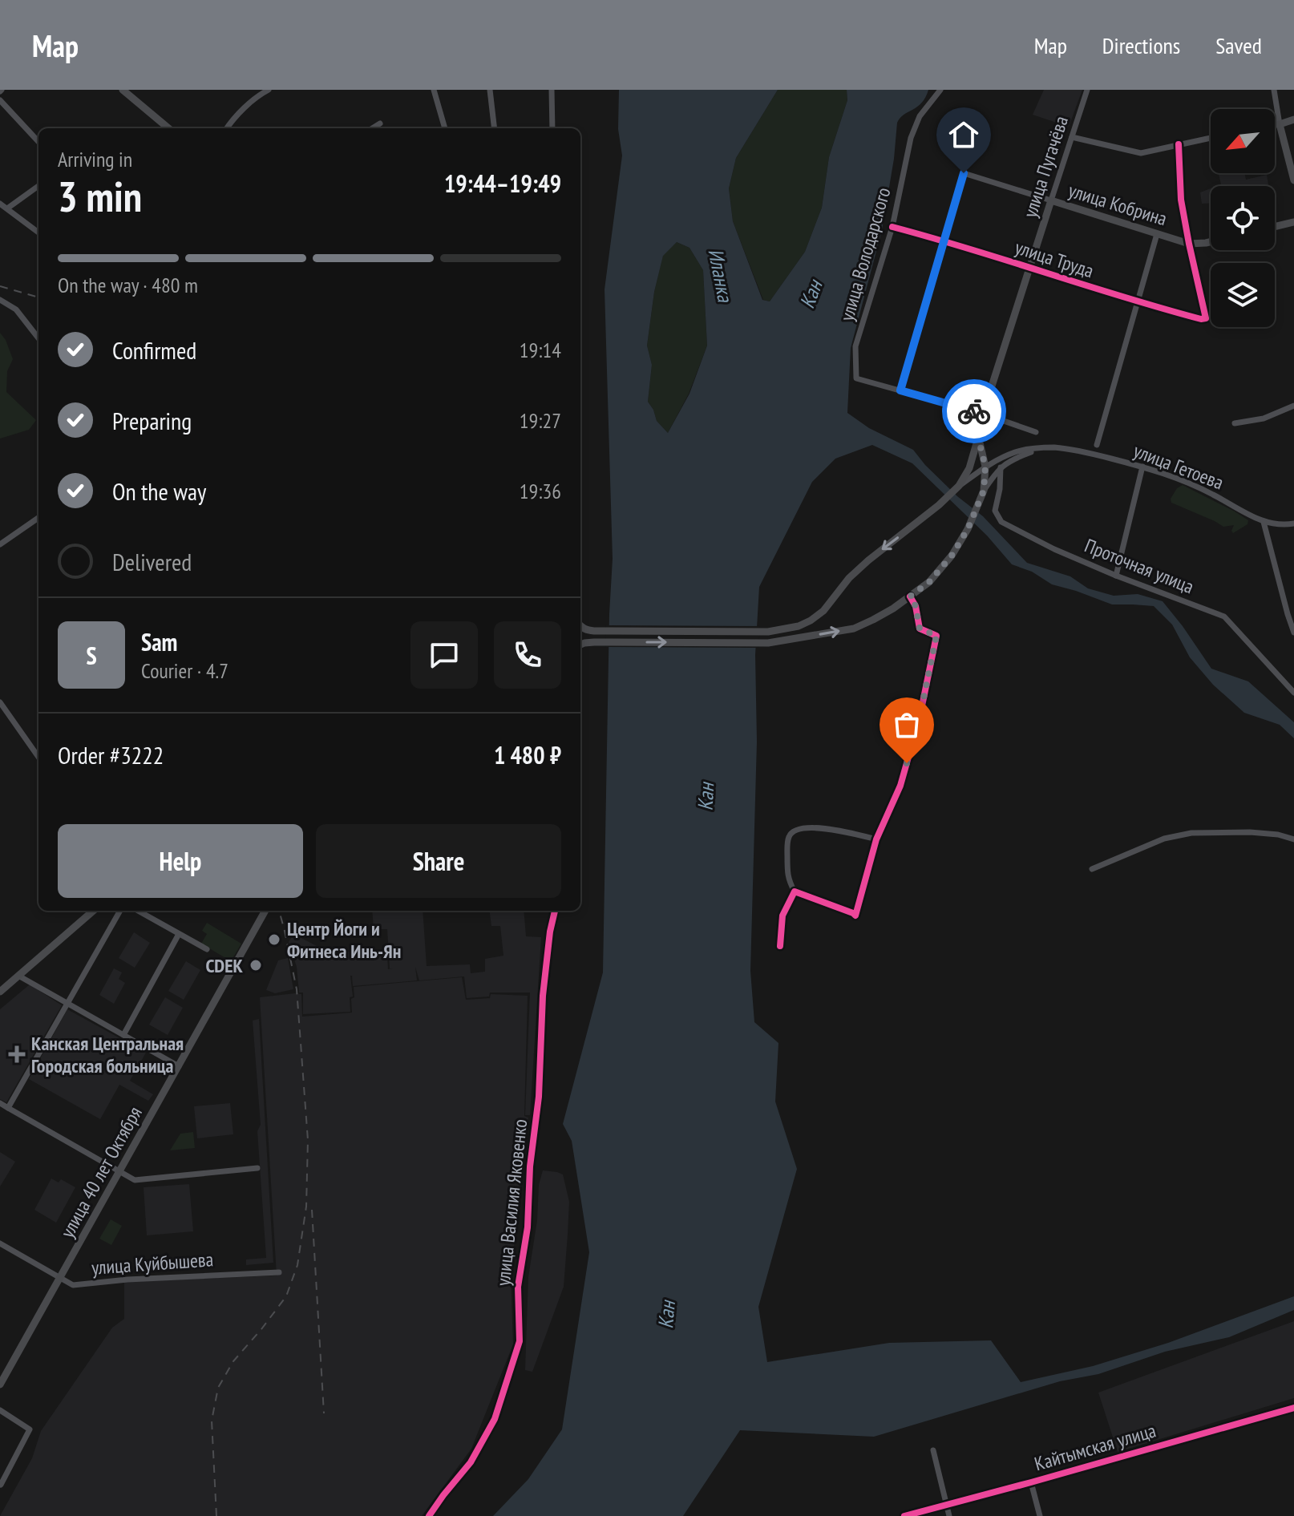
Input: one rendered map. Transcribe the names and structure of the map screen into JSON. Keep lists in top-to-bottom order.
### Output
{
  "streets": {
    "main road": ["улица Пугачёва", "улица Кобрина", "улица 40 лет Октября"],
    "street": [
      "улица Володарского",
      "улица Труда",
      "улица Гетоева",
      "Проточная улица",
      "улица Василия Яковенко",
      "улица Куйбышева",
      "Кайтымская улица"
    ]
  },
  "crossings": [
    ["улица Пугачёва", "улица Кобрина"],
    ["улица Пугачёва", "улица Труда"],
    ["улица Кобрина", "улица Труда"],
    ["улица Володарского", "улица Труда"],
    ["улица 40 лет Октября", "улица Куйбышева"]
  ],
  "water": ["Иланка", "Кан"],
  "places": {
    "other": ["Центр Йоги и Фитнеса Инь-Ян", "CDEK"],
    "health": ["Канская Центральная Городская больница"]
  },
  "north": "bottom left",
  "page": {
    "header": "Map",
    "nav": ["Map", "Directions", "Saved"],
    "heading": ["3 min", "Arriving in", "19:44–19:49"],
    "panel": [
      "Sam",
      "Courier · 4.7",
      "Order #3222",
      "1 480 ₽"
    ],
    "bar": "On the way · 480 m",
    "list": [
      ["Confirmed", "19:14"],
      ["Preparing", "19:27"],
      ["On the way", "19:36"],
      "Delivered"
    ],
    "round": "S",
    "buttons": ["Help", "Share"]
  }
}
